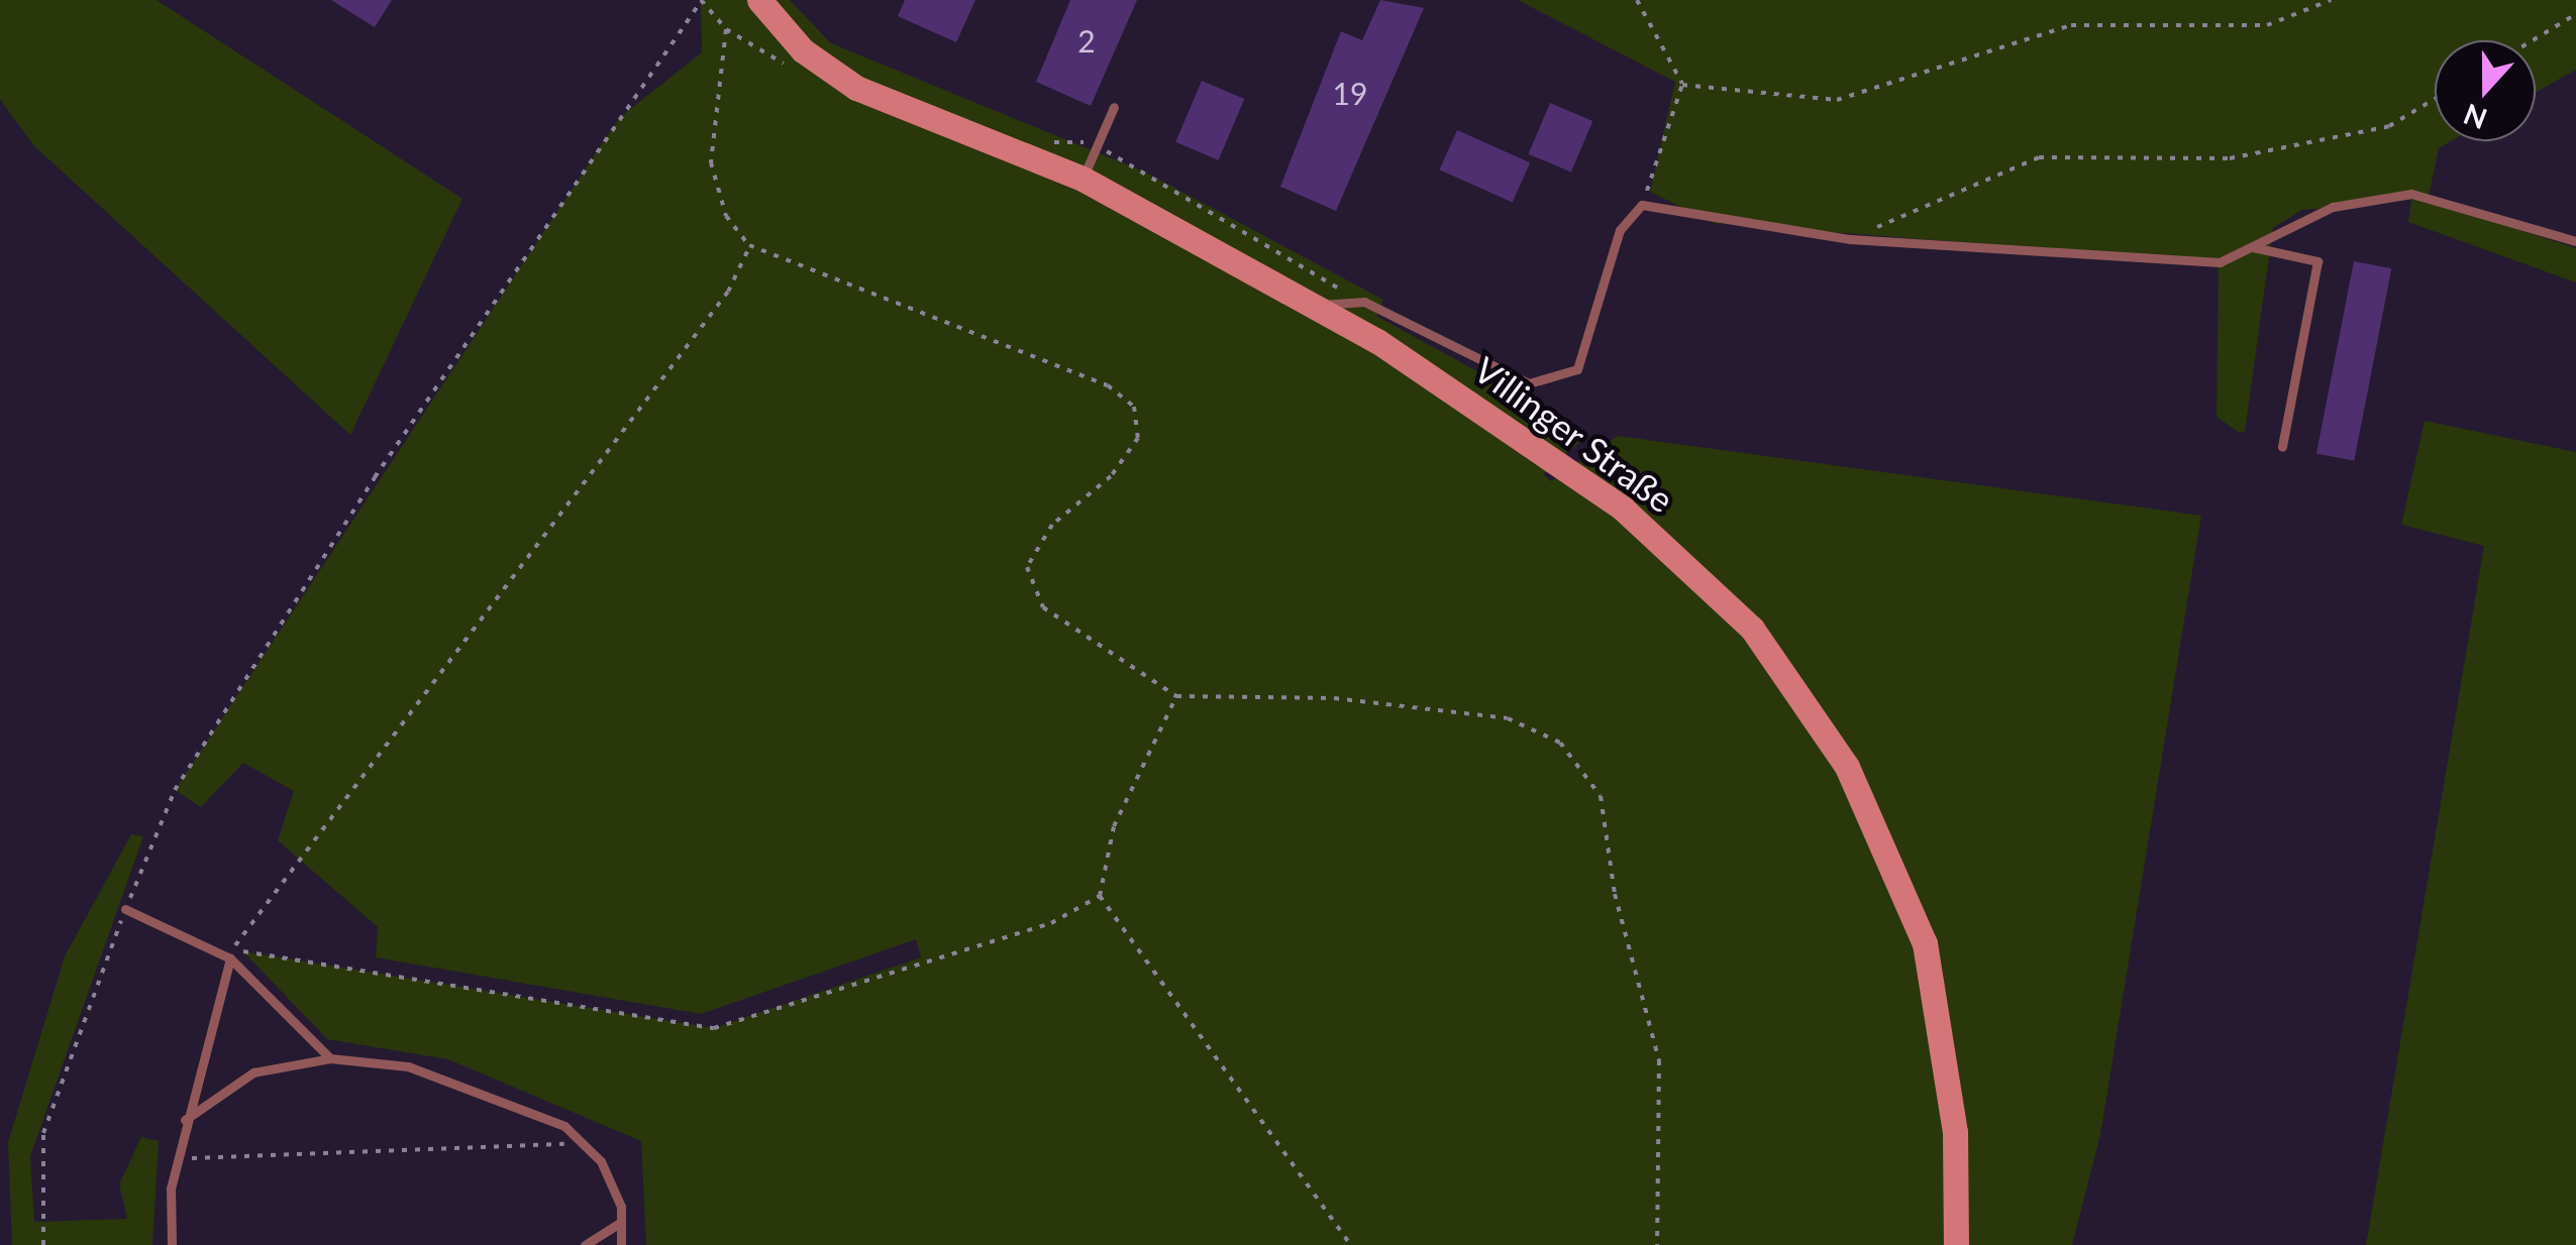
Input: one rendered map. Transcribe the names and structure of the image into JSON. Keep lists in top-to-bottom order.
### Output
{
  "streets": {
    "main road": ["Villinger Straße"]
  },
  "house_numbers": ["2", "19"],
  "north": "bottom"
}
